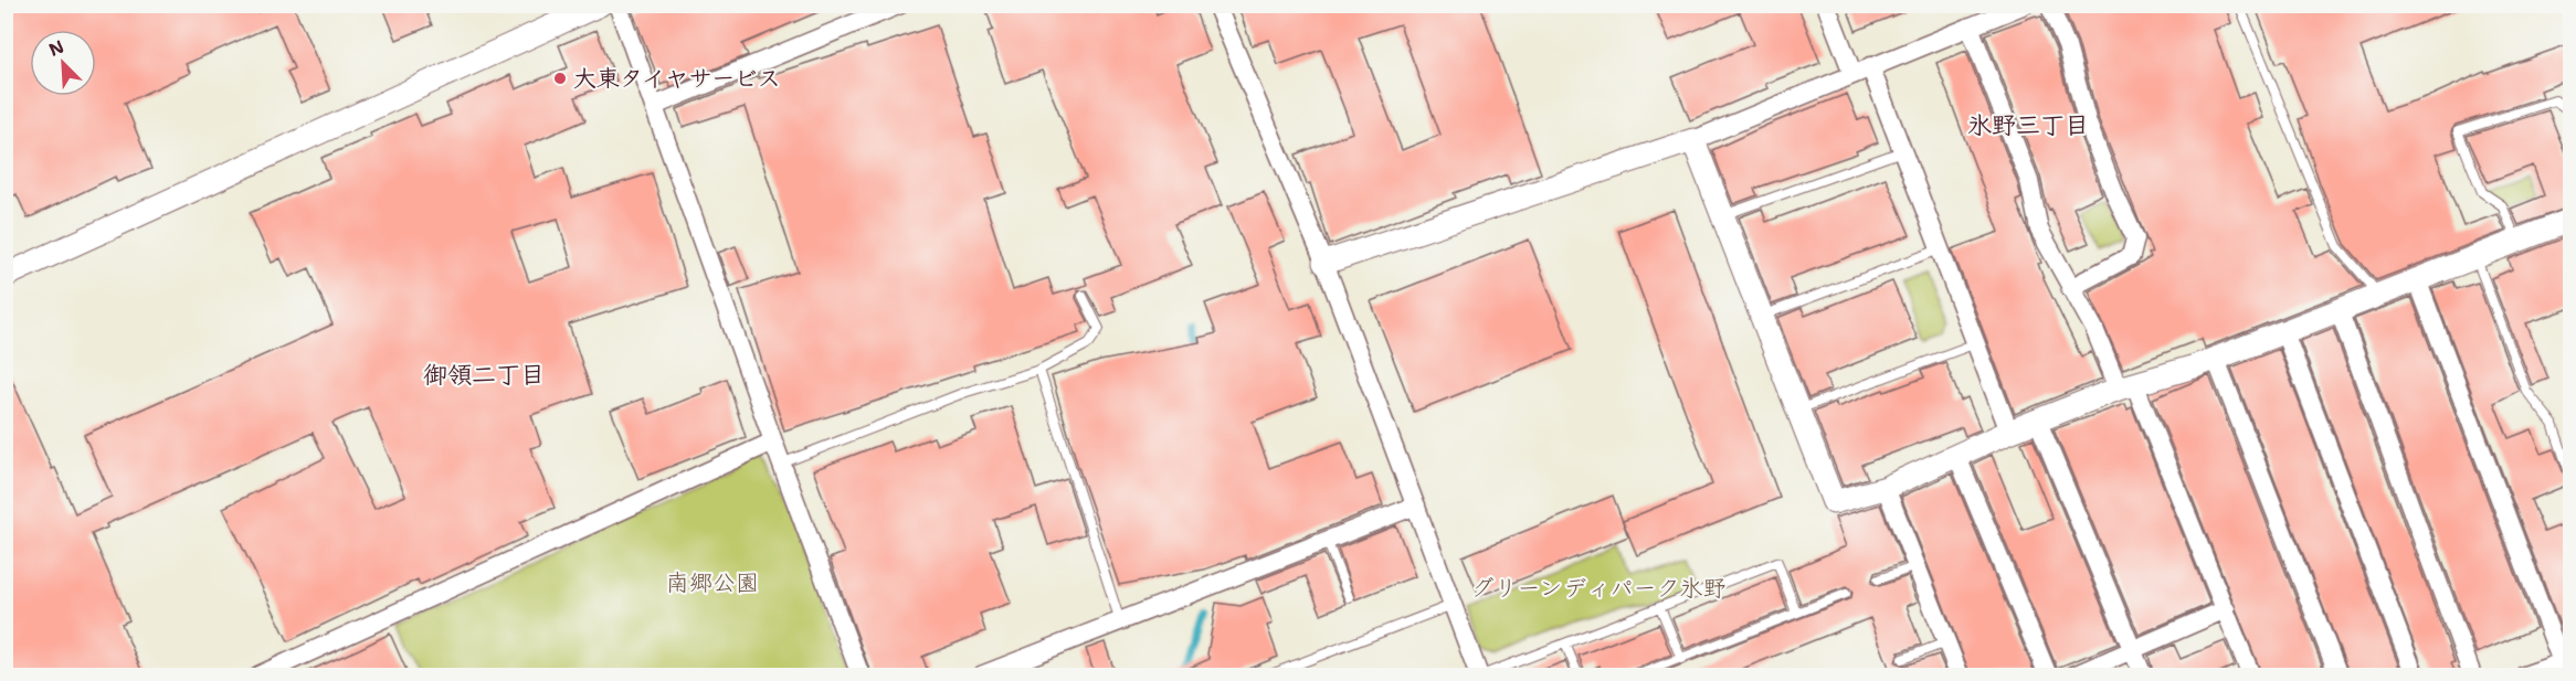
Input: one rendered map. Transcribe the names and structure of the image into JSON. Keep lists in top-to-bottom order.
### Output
{
  "districts": ["氷野三丁目", "御領二丁目"],
  "parks": ["南郷公園", "グリーンディパーク氷野"],
  "places": ["大東タイヤサービス"],
  "north": "top left"
}
